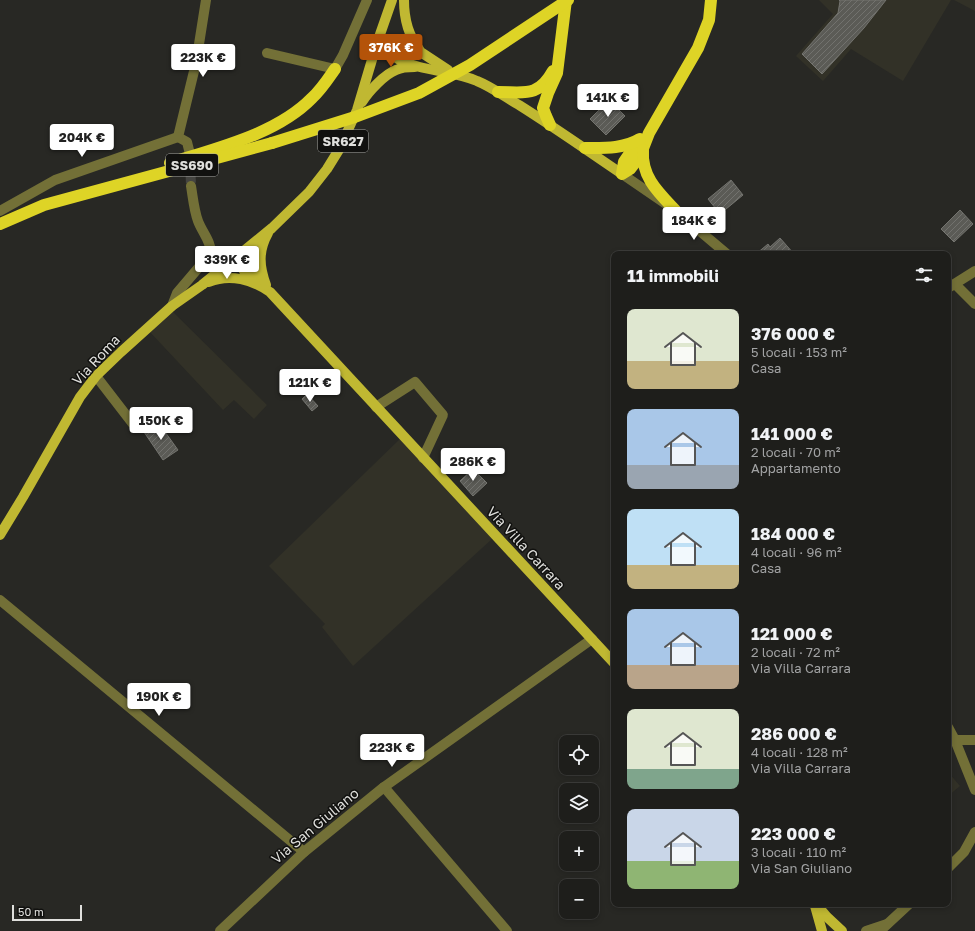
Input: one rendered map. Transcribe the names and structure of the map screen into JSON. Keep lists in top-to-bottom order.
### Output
{
  "streets": {
    "highway": ["SS690"],
    "main road": ["SR627", "Via Roma", "Via Villa Carrara"],
    "street": ["Via San Giuliano"]
  },
  "crossings": [
    ["SR627", "Via Roma"],
    ["Via Villa Carrara", "Via San Giuliano"]
  ],
  "scale_bar": "50 m",
  "page": {
    "price": [
      "376K €",
      "223K €",
      "141K €",
      "204K €",
      "184K €",
      "339K €",
      "121K €",
      "150K €",
      "286K €",
      "190K €",
      "223K €"
    ],
    "heading": "11 immobili",
    "list": [
      {
        "name": "376 000 €",
        "note": "5 locali · 153 m² · Casa"
      },
      {
        "name": "141 000 €",
        "note": "2 locali · 70 m² · Appartamento"
      },
      {
        "name": "184 000 €",
        "note": "4 locali · 96 m² · Casa"
      },
      {
        "name": "121 000 €",
        "note": "2 locali · 72 m² · Via Villa Carrara"
      },
      {
        "name": "286 000 €",
        "note": "4 locali · 128 m² · Via Villa Carrara"
      },
      {
        "name": "223 000 €",
        "note": "3 locali · 110 m² · Via San Giuliano"
      }
    ],
    "map_buttons": ["+", "−"],
    "scale": "50 m"
  }
}
